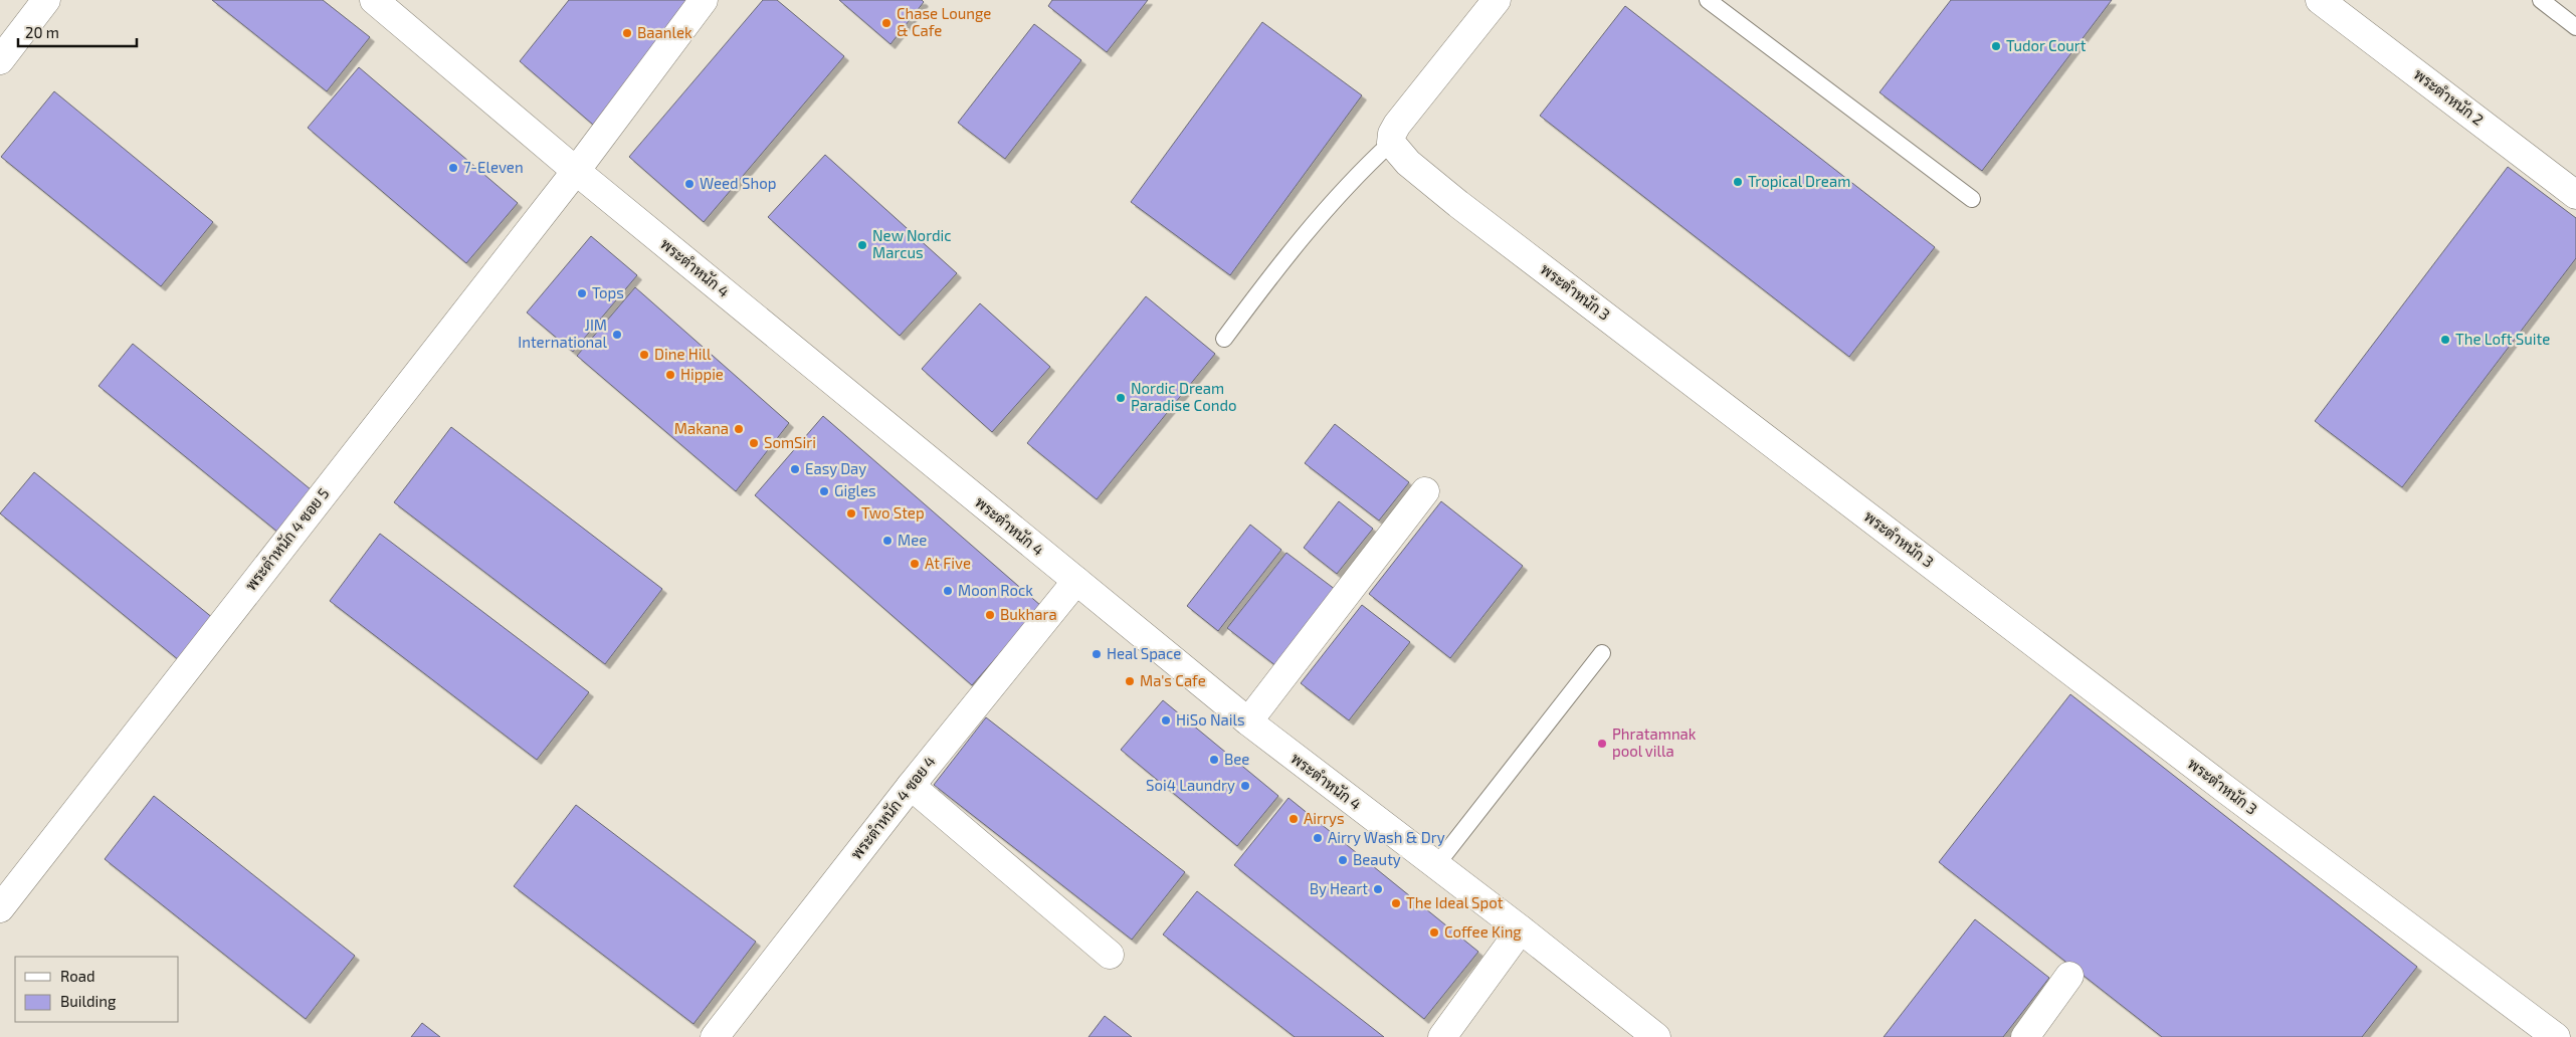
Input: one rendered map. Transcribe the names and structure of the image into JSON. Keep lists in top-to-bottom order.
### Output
{
  "streets": {
    "street": [
      "พระตำหนัก 2",
      "พระตำหนัก 4",
      "พระตำหนัก 3",
      "พระตำหนัก 4 ซอย 5",
      "พระตำหนัก 4 ซอย 4"
    ]
  },
  "crossings": [
    ["พระตำหนัก 4", "พระตำหนัก 4 ซอย 5"],
    ["พระตำหนัก 4", "พระตำหนัก 4 ซอย 4"]
  ],
  "places": [
    "Chase Lounge & Cafe",
    "Baanlek",
    "Tudor Court",
    "7-Eleven",
    "Tropical Dream",
    "Weed Shop",
    "New Nordic Marcus",
    "Tops",
    "JIM International",
    "The Loft Suite",
    "Dine Hill",
    "Hippie",
    "Nordic Dream Paradise Condo",
    "Makana",
    "SomSiri",
    "Easy Day",
    "Gigles",
    "Two Step",
    "Mee",
    "At Five",
    "Moon Rock",
    "Bukhara",
    "Heal Space",
    "Ma's Cafe",
    "HiSo Nails",
    "Phratamnak pool villa",
    "Bee",
    "Soi4 Laundry",
    "Airrys",
    "Airry Wash & Dry",
    "Beauty",
    "By Heart",
    "The Ideal Spot",
    "Coffee King"
  ],
  "legend": ["Road", "Building"],
  "scale_bar": "20 m"
}
